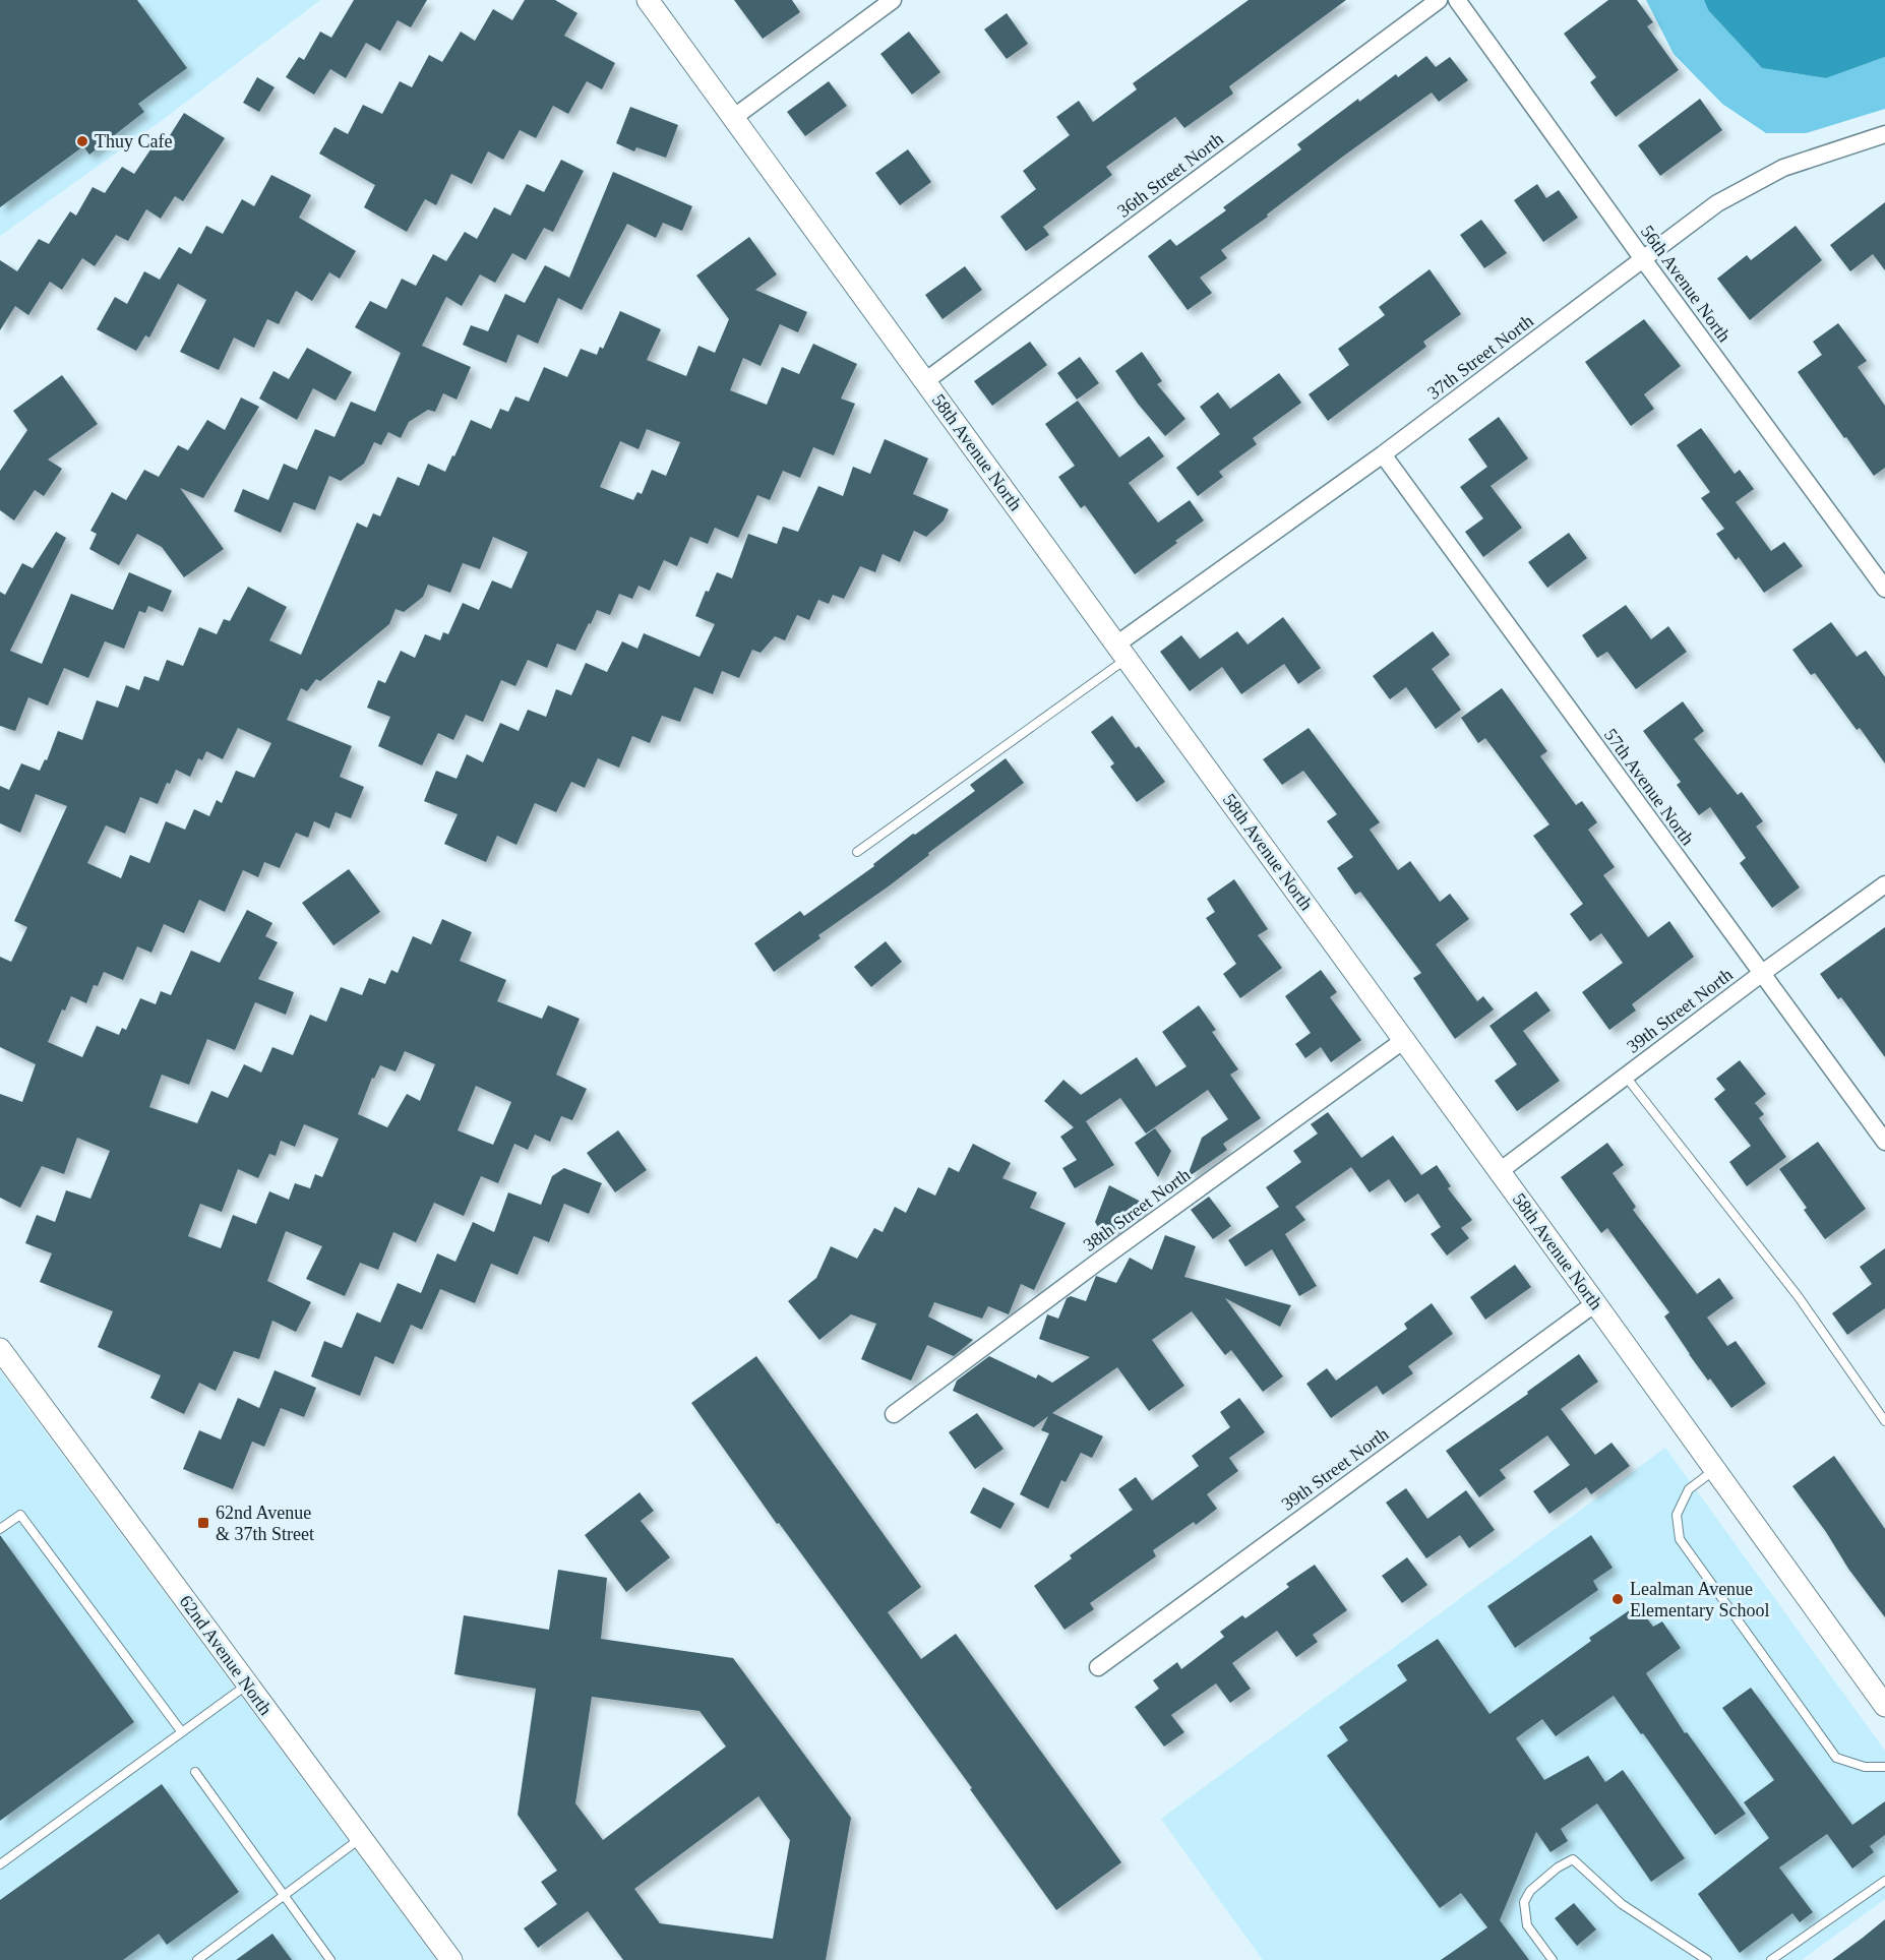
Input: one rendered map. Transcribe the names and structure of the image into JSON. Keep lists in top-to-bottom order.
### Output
{
  "streets": {
    "street": [
      "36th Street North",
      "56th Avenue North",
      "37th Street North",
      "58th Avenue North",
      "57th Avenue North",
      "39th Street North",
      "38th Street North",
      "62nd Avenue North"
    ]
  },
  "crossings": [
    ["36th Street North", "58th Avenue North"],
    ["56th Avenue North", "37th Street North"],
    ["37th Street North", "58th Avenue North"],
    ["37th Street North", "57th Avenue North"],
    ["58th Avenue North", "39th Street North"],
    ["58th Avenue North", "38th Street North"],
    ["57th Avenue North", "39th Street North"]
  ],
  "places": {
    "other": ["Thuy Cafe", "Lealman Avenue Elementary School"],
    "transit": ["62nd Avenue & 37th Street"]
  }
}
